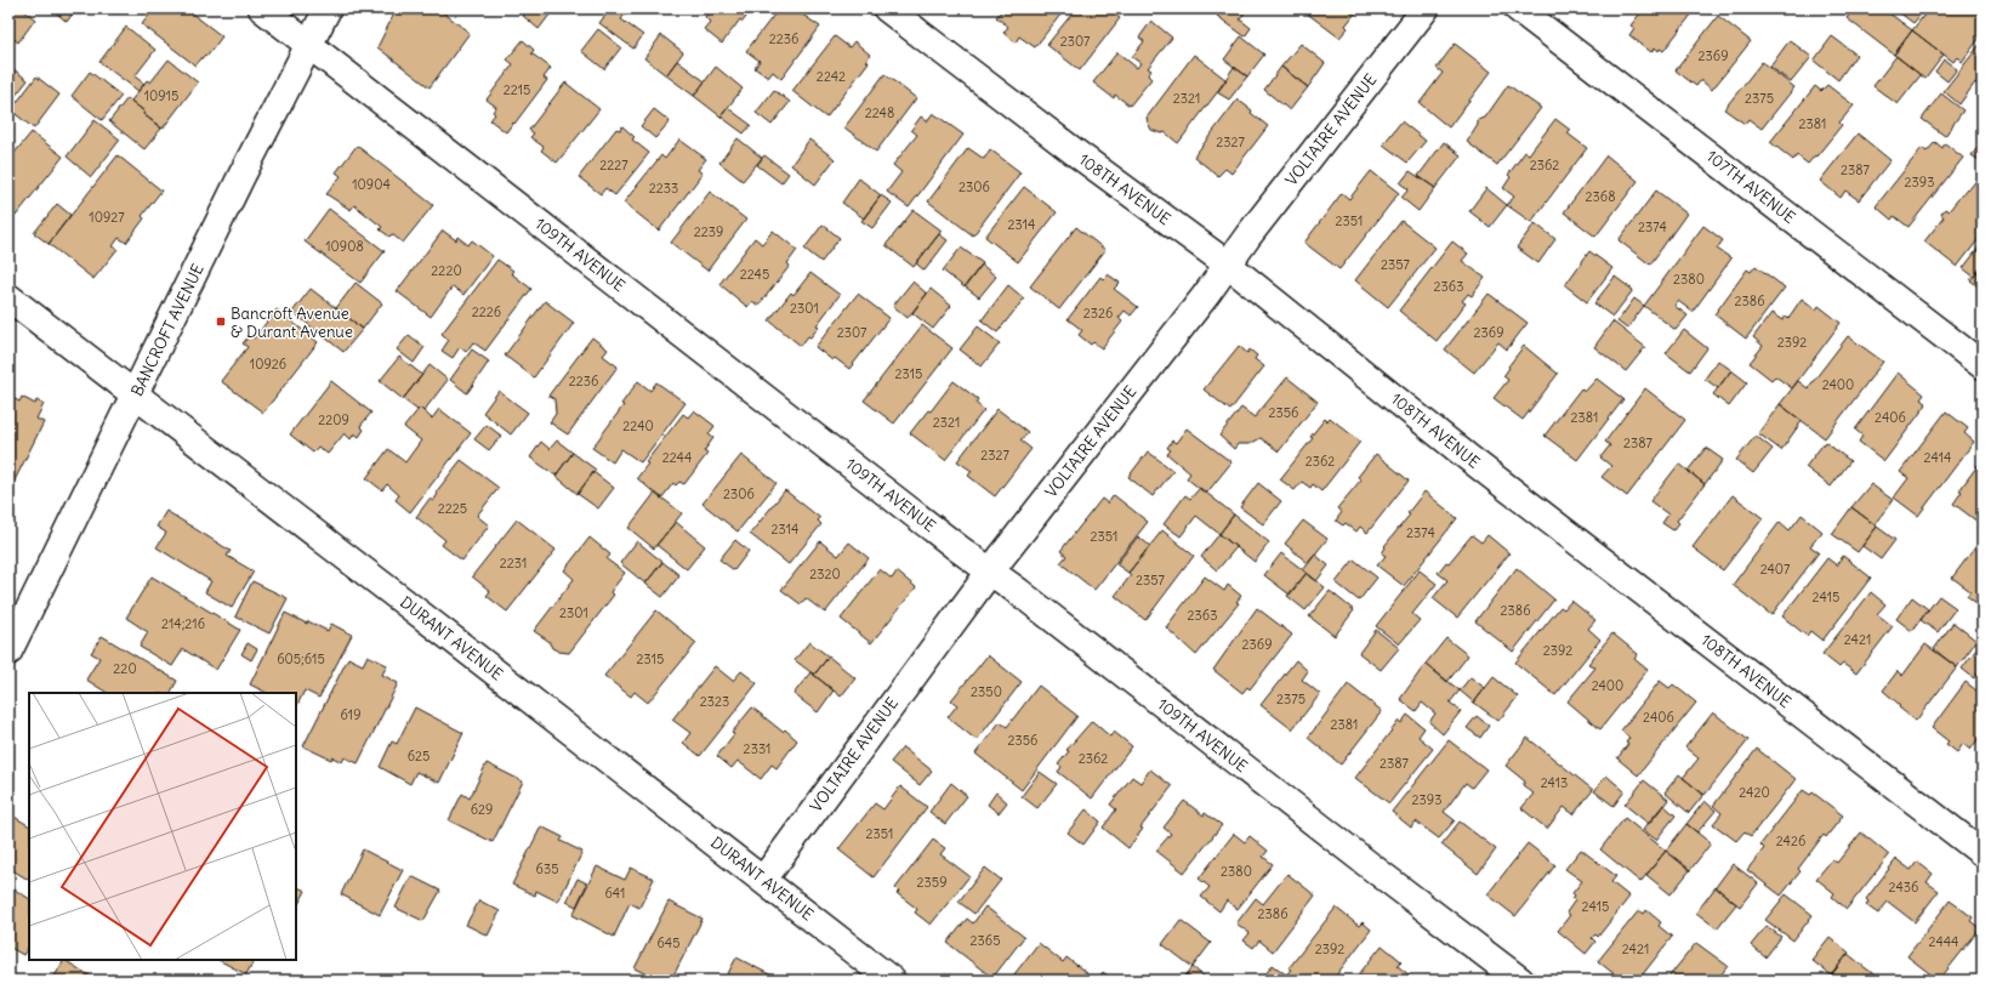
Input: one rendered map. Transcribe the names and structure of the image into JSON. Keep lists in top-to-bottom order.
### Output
{
  "streets": {
    "street": [
      "VOLTAIRE AVENUE",
      "107TH AVENUE",
      "108TH AVENUE",
      "109TH AVENUE",
      "BANCROFT AVENUE",
      "DURANT AVENUE"
    ]
  },
  "crossings": [
    ["VOLTAIRE AVENUE", "108TH AVENUE"],
    ["VOLTAIRE AVENUE", "109TH AVENUE"],
    ["VOLTAIRE AVENUE", "DURANT AVENUE"],
    ["109TH AVENUE", "BANCROFT AVENUE"],
    ["BANCROFT AVENUE", "DURANT AVENUE"]
  ],
  "places": {
    "transit": ["Bancroft Avenue & Durant Avenue"]
  },
  "house_numbers": [
    "2236",
    "2307",
    "2369",
    "2242",
    "2215",
    "10915",
    "2321",
    "2375",
    "2248",
    "2381",
    "2327",
    "2227",
    "2362",
    "2387",
    "2393",
    "10904",
    "2306",
    "2233",
    "2368",
    "10927",
    "2351",
    "2314",
    "2374",
    "2239",
    "10908",
    "2357",
    "2220",
    "2245",
    "2380",
    "2363",
    "2386",
    "2301",
    "2226",
    "2326",
    "2307",
    "2369",
    "2392",
    "10926",
    "2315",
    "2236",
    "2400",
    "2356",
    "2381",
    "2406",
    "2209",
    "2321",
    "2240",
    "2387",
    "2327",
    "2244",
    "2414",
    "2362",
    "2306",
    "2225",
    "2314",
    "2374",
    "2351",
    "2231",
    "2407",
    "2320",
    "2357",
    "2415",
    "2386",
    "2301",
    "2363",
    "214;216",
    "2421",
    "2369",
    "2392",
    "605;615",
    "2315",
    "220",
    "2400",
    "2350",
    "2375",
    "2323",
    "619",
    "2406",
    "2381",
    "2356",
    "2331",
    "625",
    "2362",
    "2387",
    "2413",
    "2420",
    "2393",
    "629",
    "2351",
    "2426",
    "635",
    "2380",
    "2359",
    "2436",
    "641",
    "2415",
    "2386",
    "2365",
    "2444",
    "645",
    "2392",
    "2421"
  ]
}
